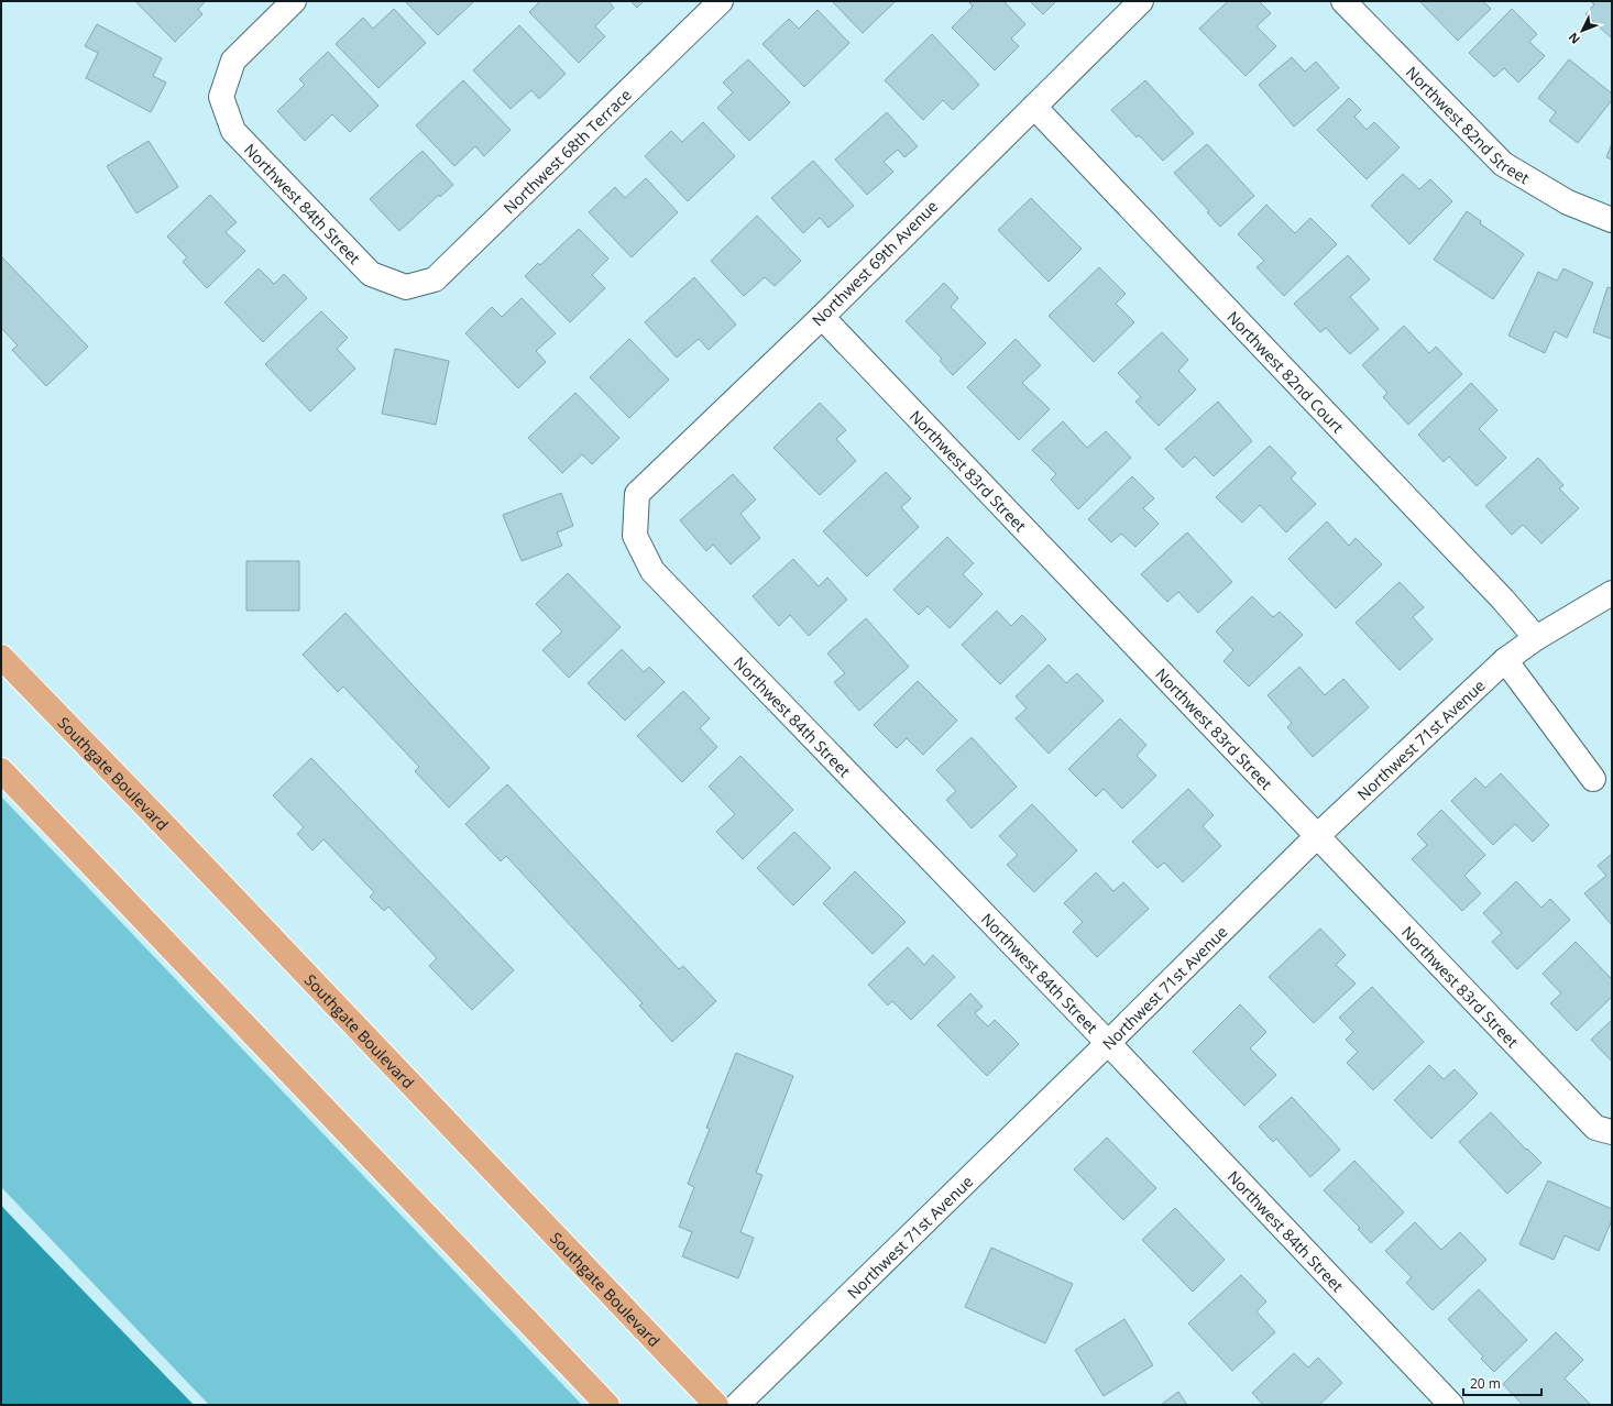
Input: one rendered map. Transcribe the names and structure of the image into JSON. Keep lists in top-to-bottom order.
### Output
{
  "streets": {
    "main road": ["Southgate Boulevard"],
    "street": [
      "Northwest 82nd Street",
      "Northwest 68th Terrace",
      "Northwest 84th Street",
      "Northwest 69th Avenue",
      "Northwest 82nd Court",
      "Northwest 83rd Street",
      "Northwest 71st Avenue"
    ]
  },
  "crossings": [
    ["Northwest 68th Terrace", "Northwest 84th Street"],
    ["Northwest 84th Street", "Northwest 69th Avenue"],
    ["Northwest 84th Street", "Northwest 71st Avenue"],
    ["Northwest 69th Avenue", "Northwest 82nd Court"],
    ["Northwest 69th Avenue", "Northwest 83rd Street"],
    ["Northwest 82nd Court", "Northwest 71st Avenue"],
    ["Northwest 83rd Street", "Northwest 71st Avenue"]
  ],
  "scale_bar": "20 m",
  "north": "bottom left"
}
